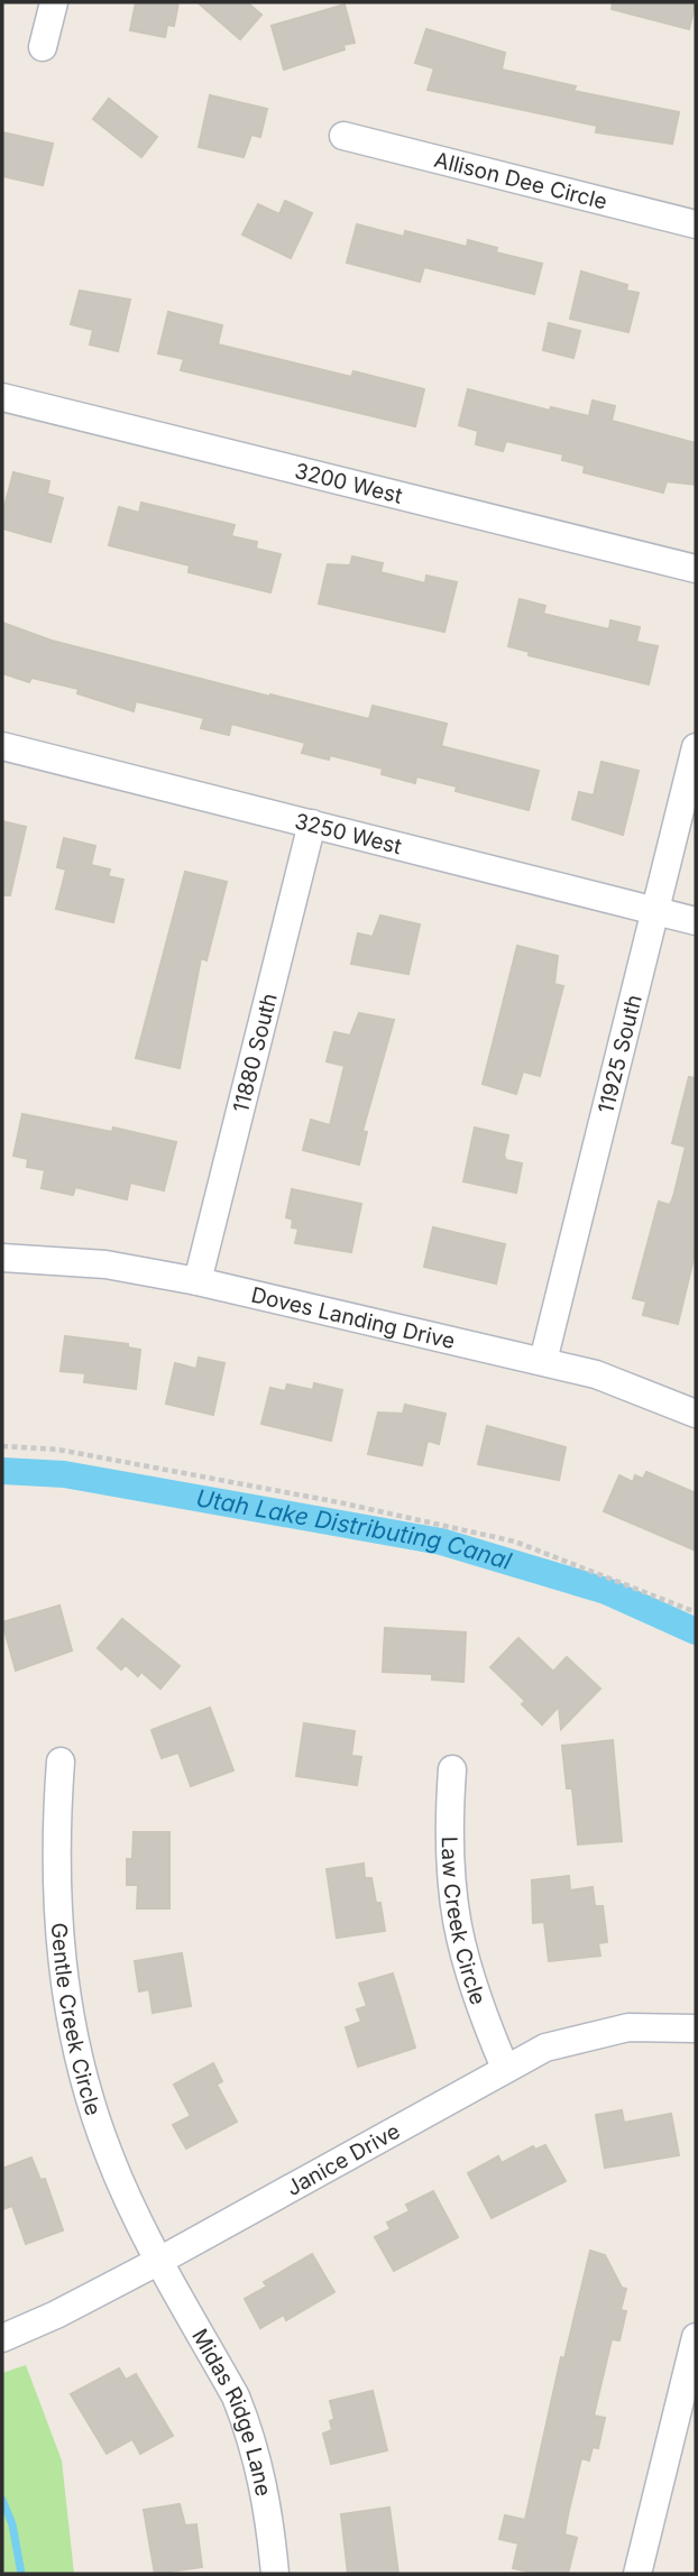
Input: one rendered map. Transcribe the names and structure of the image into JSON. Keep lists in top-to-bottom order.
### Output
{
  "streets": {
    "street": [
      "Allison Dee Circle",
      "3200 West",
      "3250 West",
      "11880 South",
      "11925 South",
      "Doves Landing Drive",
      "Law Creek Circle",
      "Gentle Creek Circle",
      "Janice Drive",
      "Midas Ridge Lane"
    ]
  },
  "crossings": [
    ["3250 West", "11880 South"],
    ["3250 West", "11925 South"],
    ["11880 South", "Doves Landing Drive"],
    ["11925 South", "Doves Landing Drive"],
    ["Law Creek Circle", "Janice Drive"],
    ["Gentle Creek Circle", "Janice Drive"],
    ["Gentle Creek Circle", "Midas Ridge Lane"],
    ["Janice Drive", "Midas Ridge Lane"]
  ],
  "water": ["Utah Lake Distributing Canal"]
}
